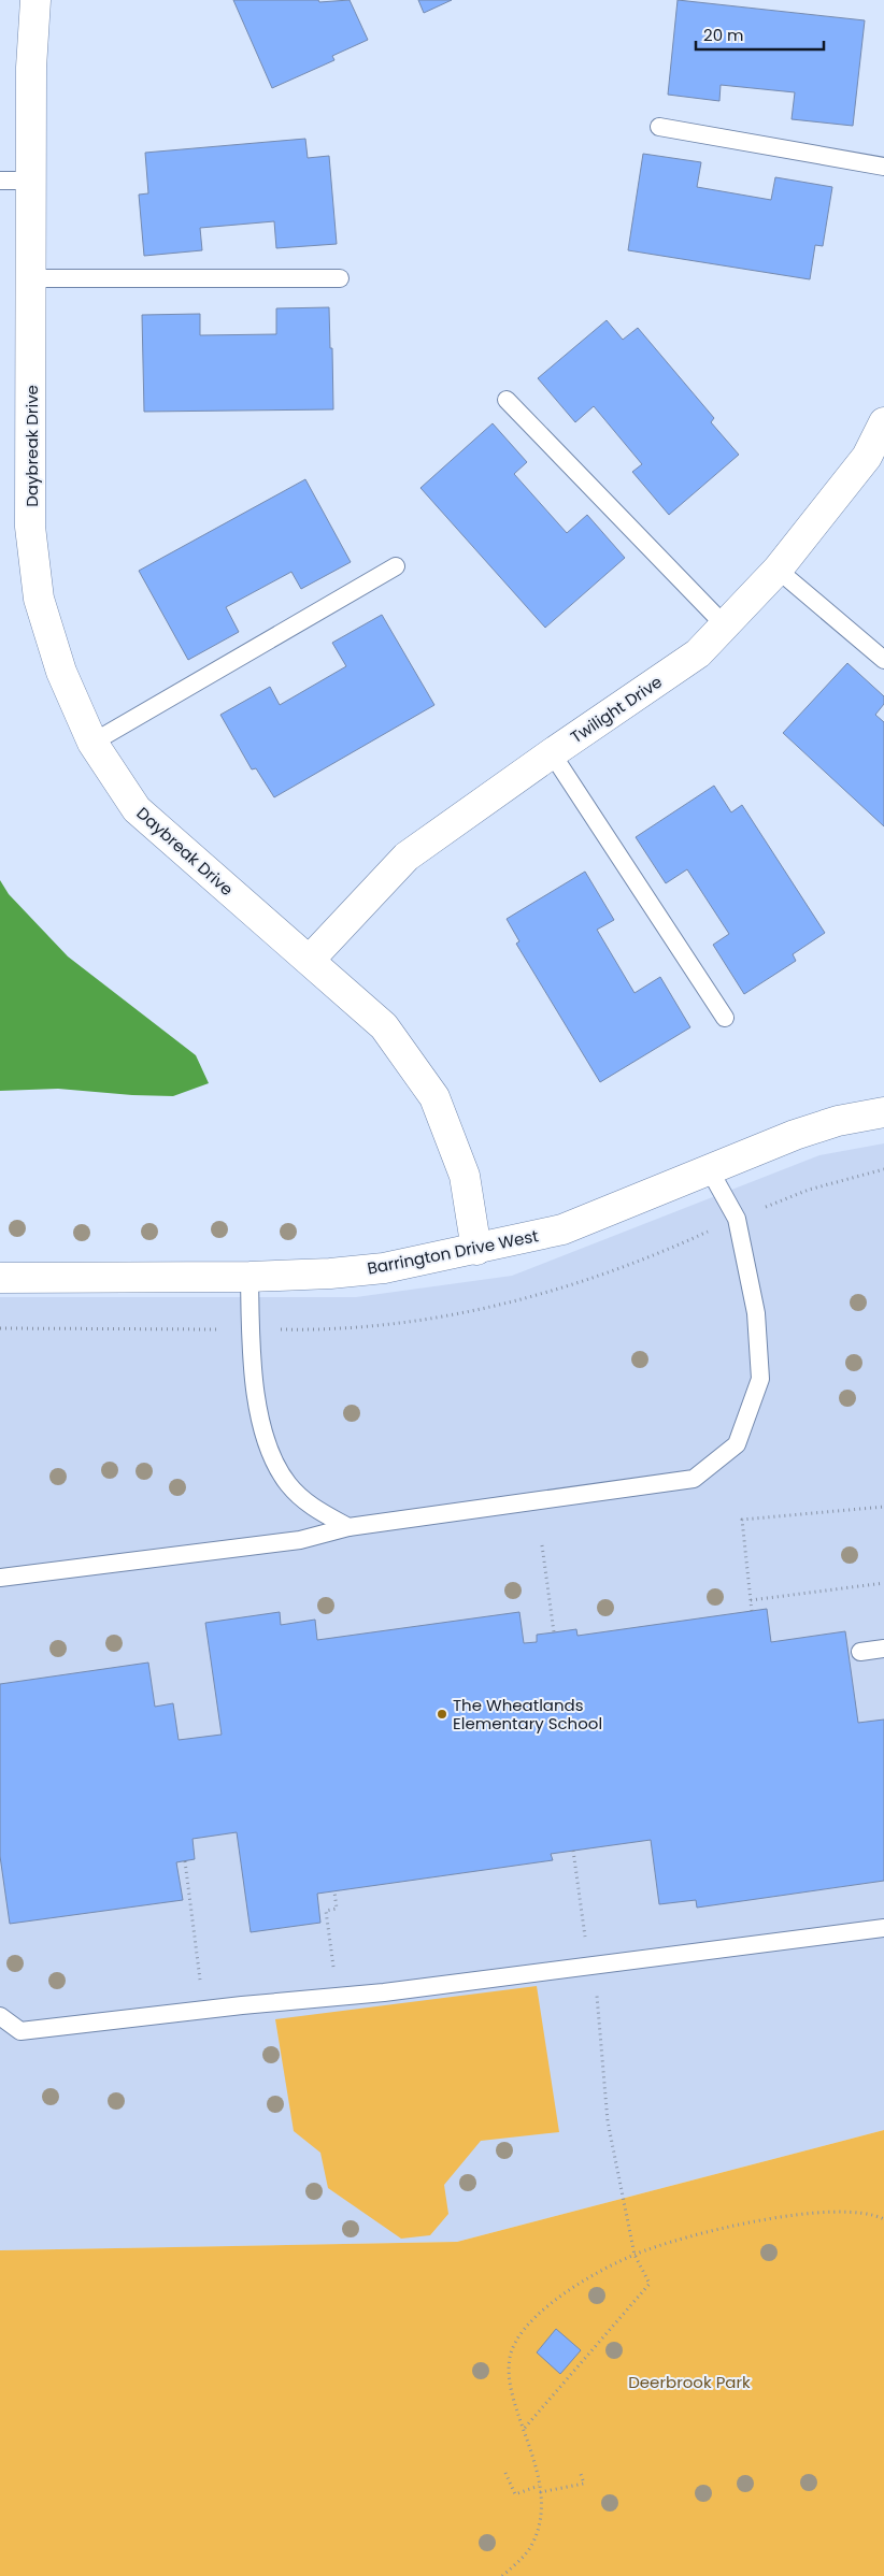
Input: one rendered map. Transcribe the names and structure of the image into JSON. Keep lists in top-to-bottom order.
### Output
{
  "streets": {
    "street": ["Daybreak Drive", "Twilight Drive", "Barrington Drive West"]
  },
  "crossings": [
    ["Daybreak Drive", "Twilight Drive"],
    ["Daybreak Drive", "Barrington Drive West"]
  ],
  "parks": ["Deerbrook Park"],
  "places": ["The Wheatlands Elementary School"],
  "scale_bar": "20 m"
}
